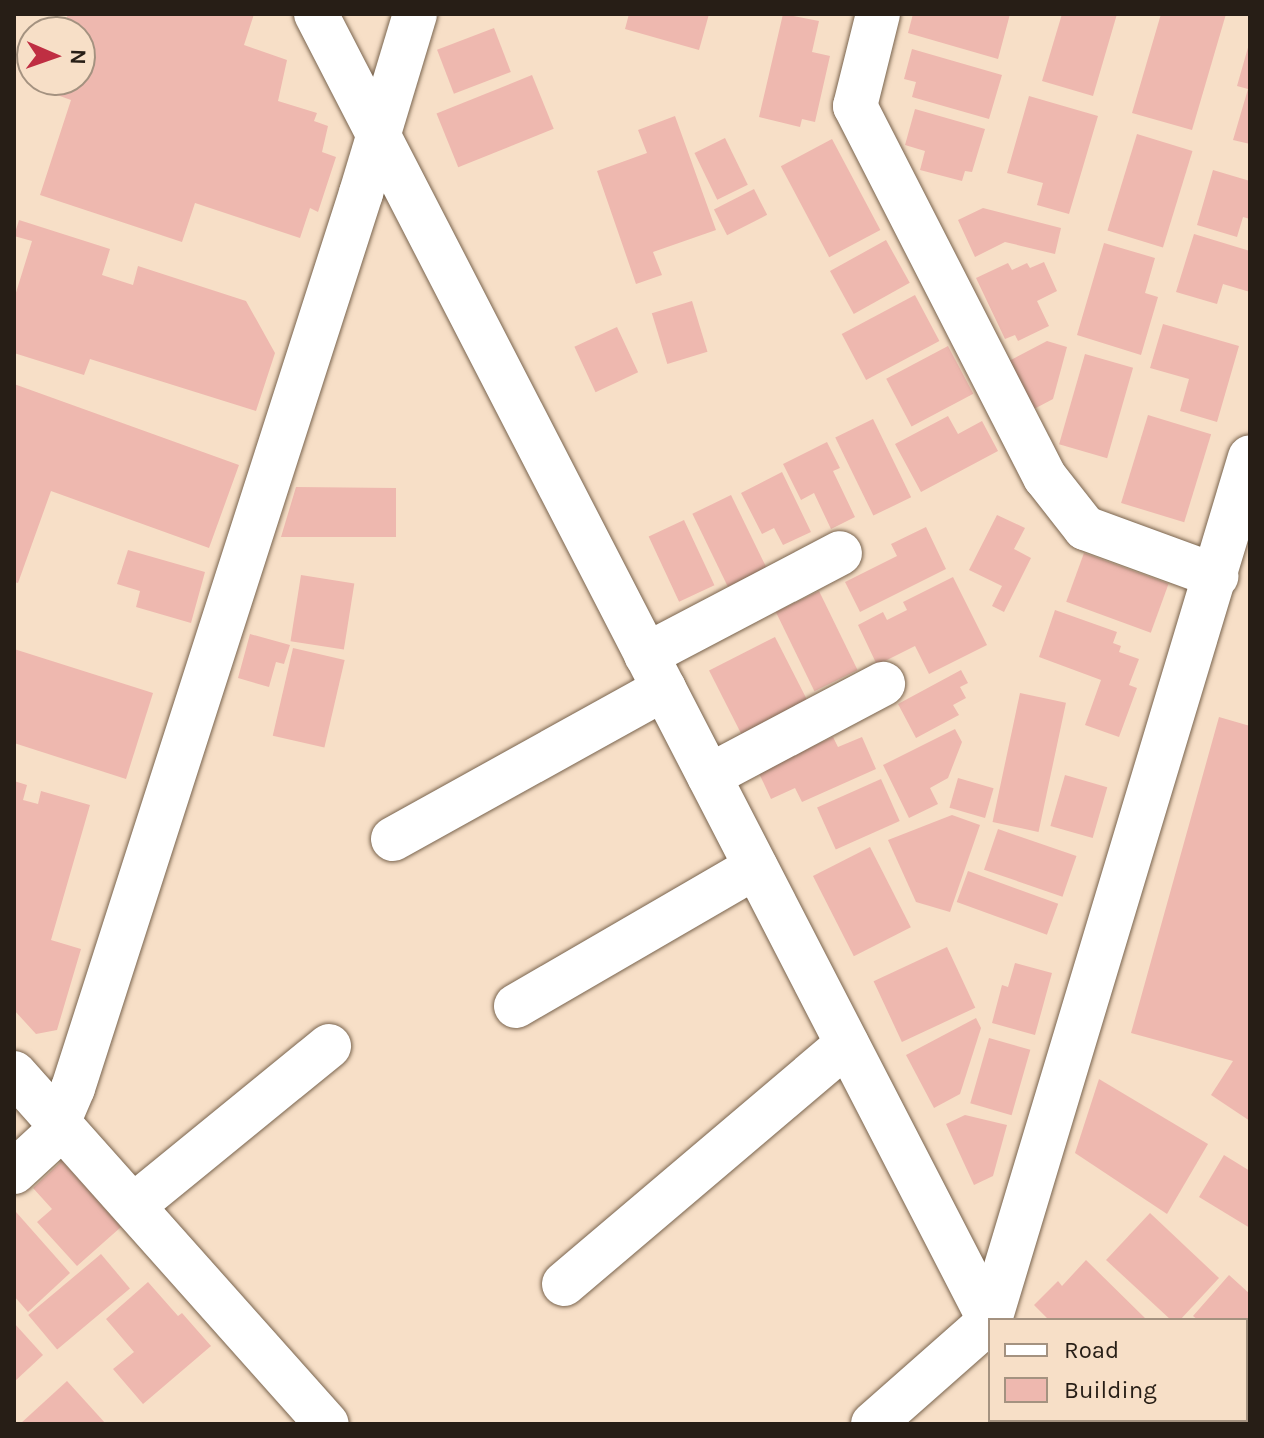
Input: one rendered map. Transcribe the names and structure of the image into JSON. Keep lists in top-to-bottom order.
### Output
{
  "legend": ["Road", "Building"],
  "north": "right"
}
